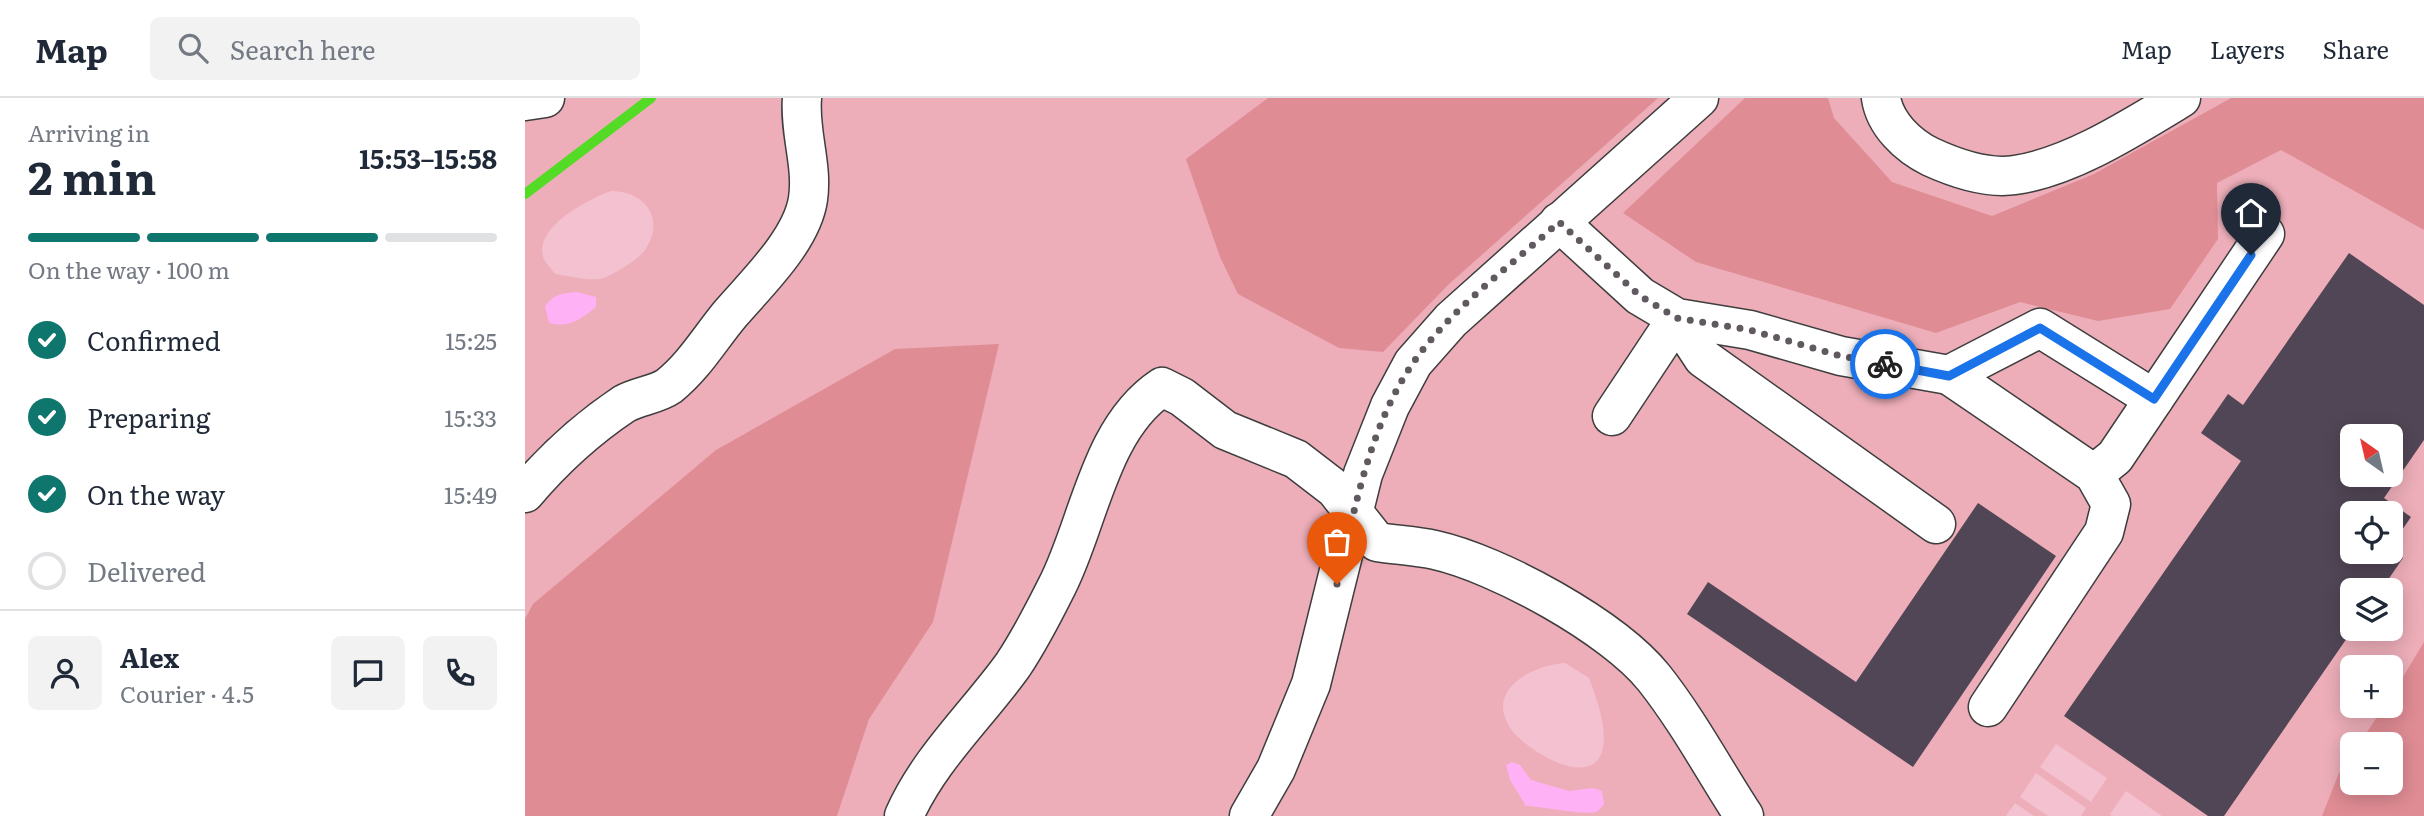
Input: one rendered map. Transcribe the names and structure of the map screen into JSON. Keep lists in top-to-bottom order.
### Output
{
  "north": "top left",
  "page": {
    "header": "Map",
    "search": "Search here",
    "nav": ["Map", "Layers", "Share"],
    "heading": ["2 min", "Arriving in", "15:53–15:58"],
    "panel": ["Alex", "Courier · 4.5"],
    "bar": "On the way · 100 m",
    "list": [
      ["Confirmed", "15:25"],
      ["Preparing", "15:33"],
      ["On the way", "15:49"],
      "Delivered"
    ],
    "map_buttons": ["+", "−"]
  }
}
